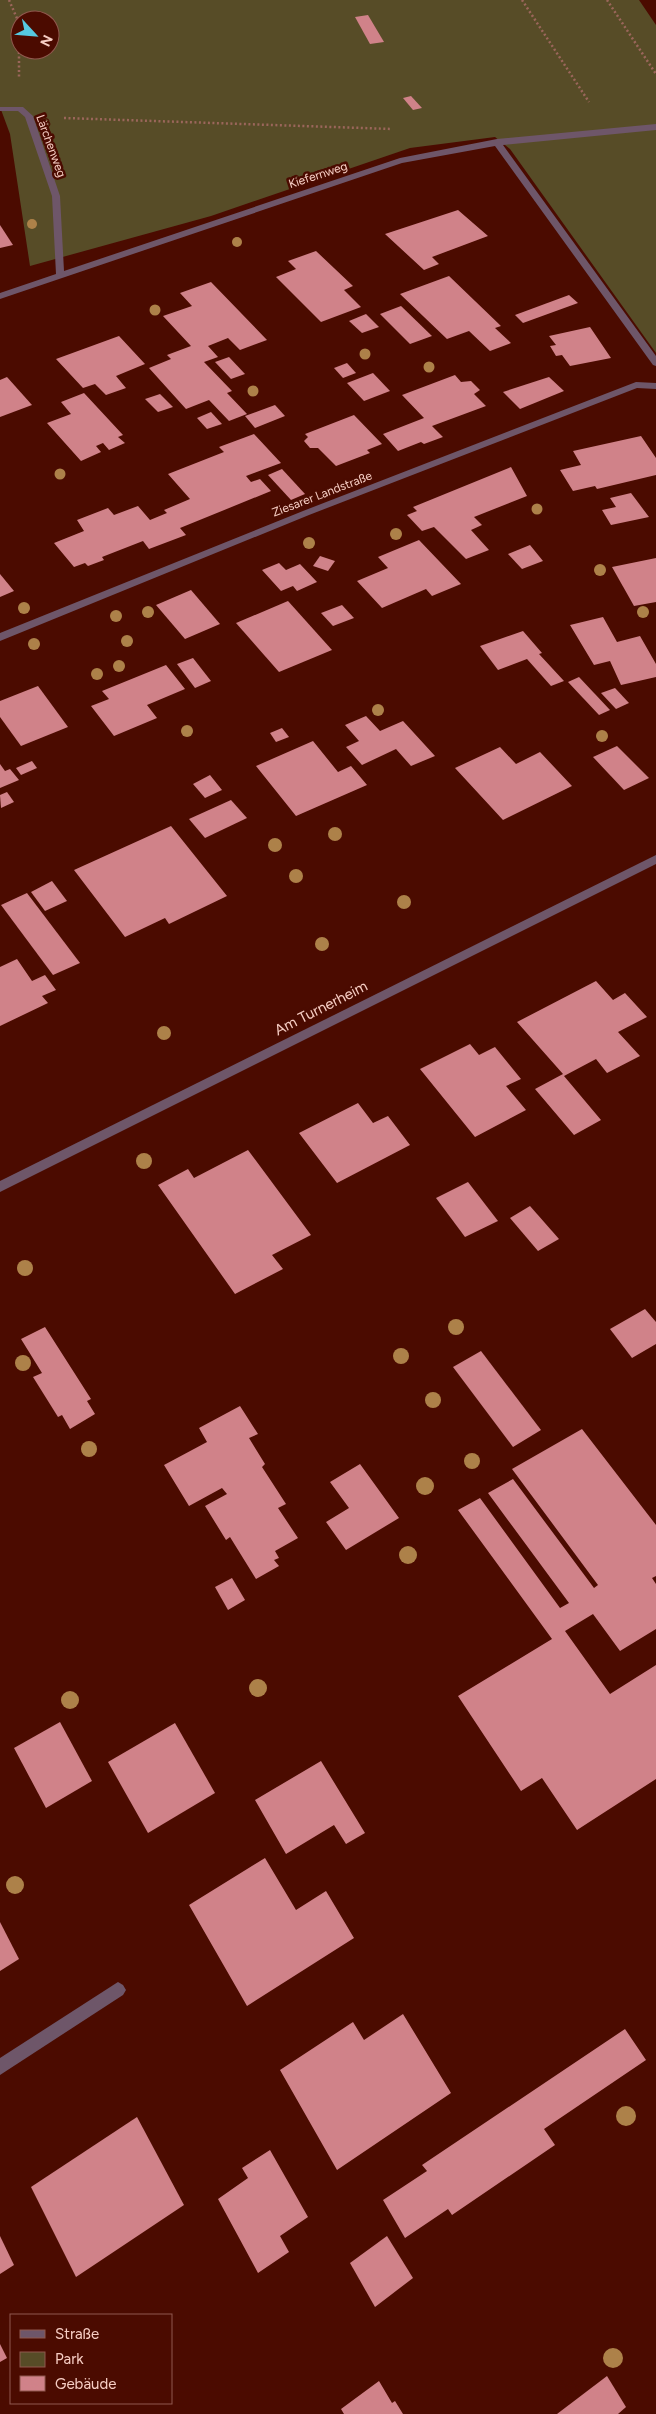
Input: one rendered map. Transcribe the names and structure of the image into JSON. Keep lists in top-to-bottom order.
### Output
{
  "streets": {
    "street": [
      "Lärchenweg",
      "Kiefernweg",
      "Ziesarer Landstraße",
      "Am Turnerheim"
    ]
  },
  "crossings": [
    ["Lärchenweg", "Kiefernweg"]
  ],
  "legend": ["Straße", "Park", "Gebäude"],
  "north": "bottom right"
}
